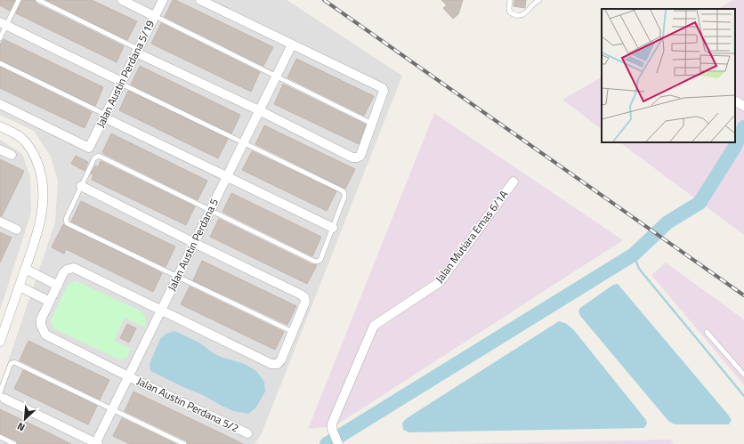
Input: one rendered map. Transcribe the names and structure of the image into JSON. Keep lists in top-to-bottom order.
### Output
{
  "streets": {
    "street": [
      "Jalan Austin Perdana 5/19",
      "Jalan Mutiara Emas 6/1A",
      "Jalan Austin Perdana 5",
      "Jalan Austin Perdana 5/2"
    ]
  },
  "crossings": [
    ["Jalan Austin Perdana 5", "Jalan Austin Perdana 5/2"]
  ],
  "north": "bottom left"
}
